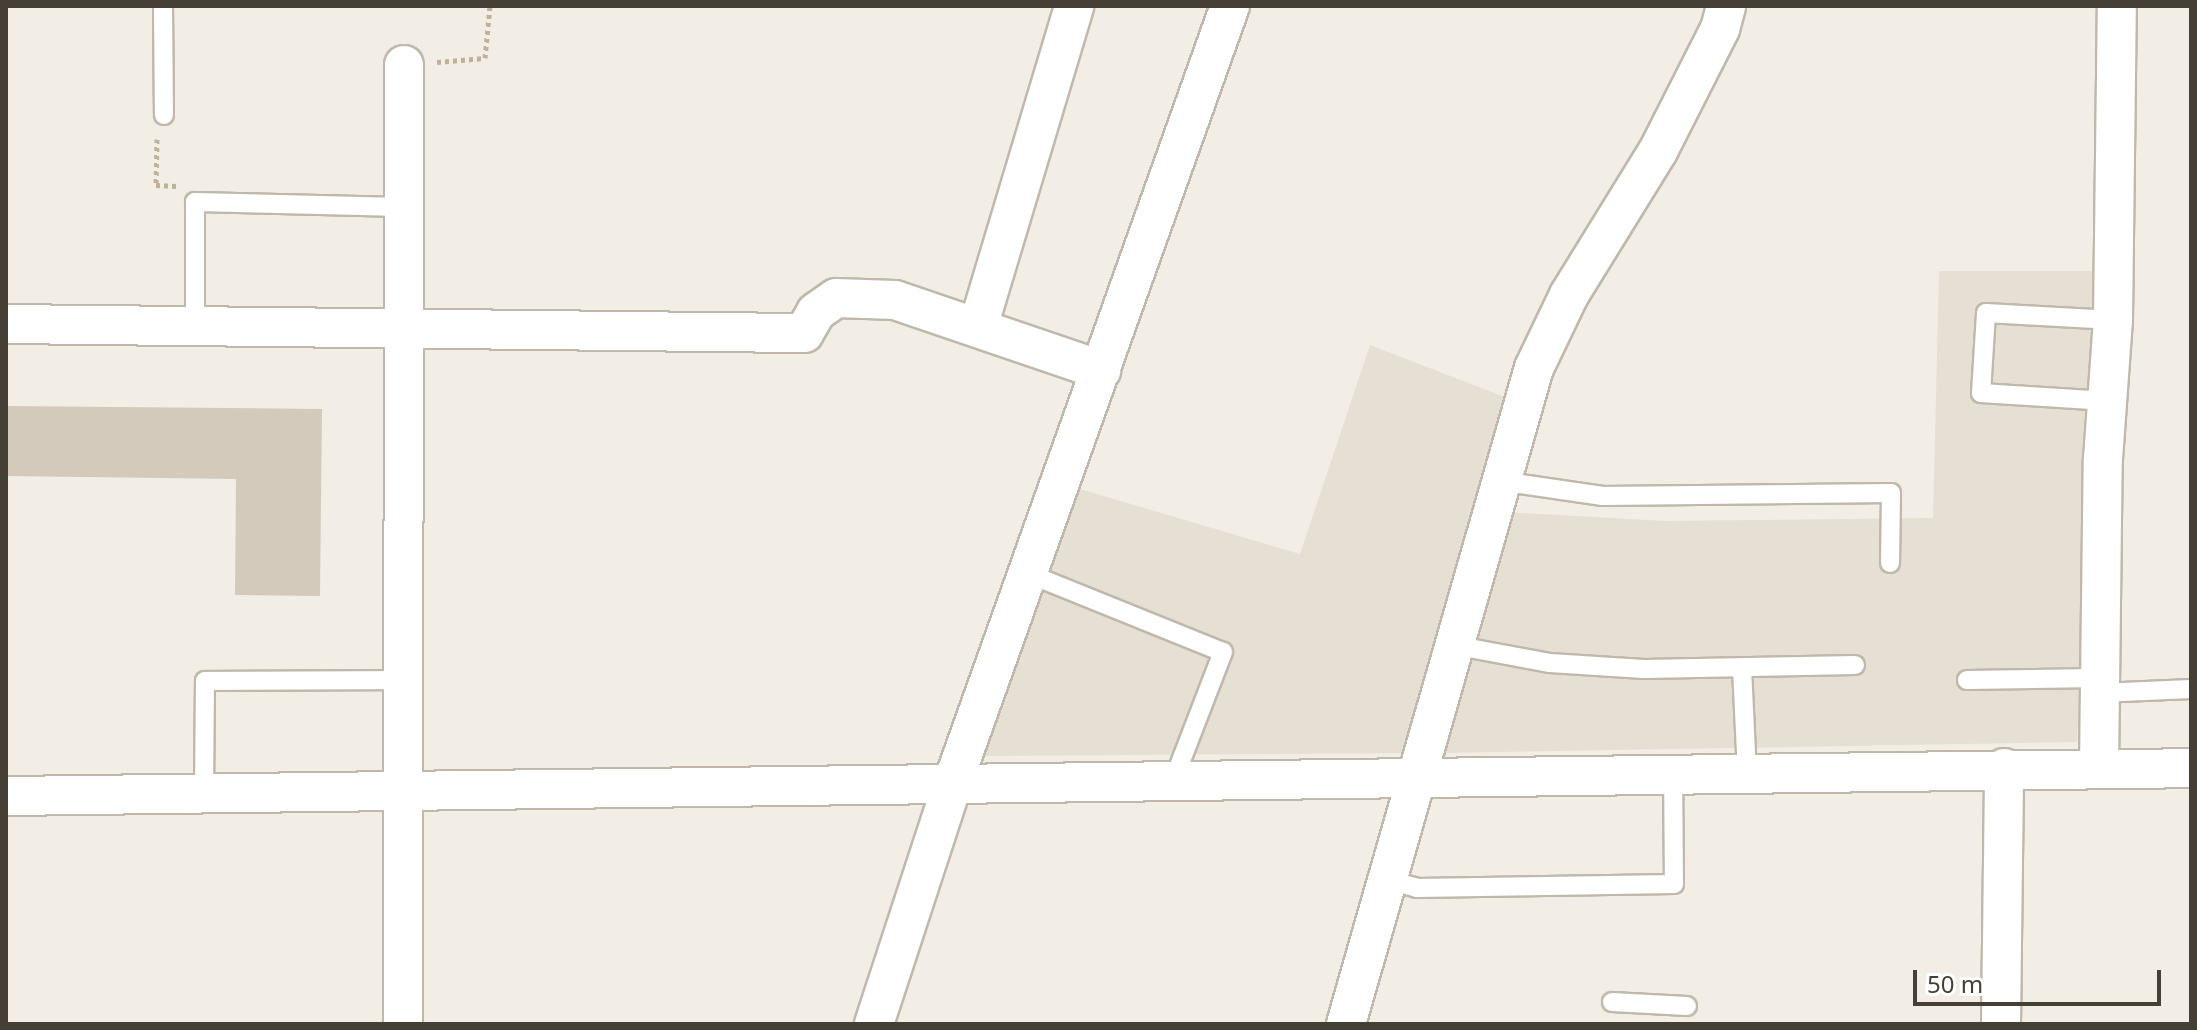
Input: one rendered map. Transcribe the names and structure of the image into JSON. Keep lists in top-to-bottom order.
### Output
{
  "scale_bar": "50 m"
}
